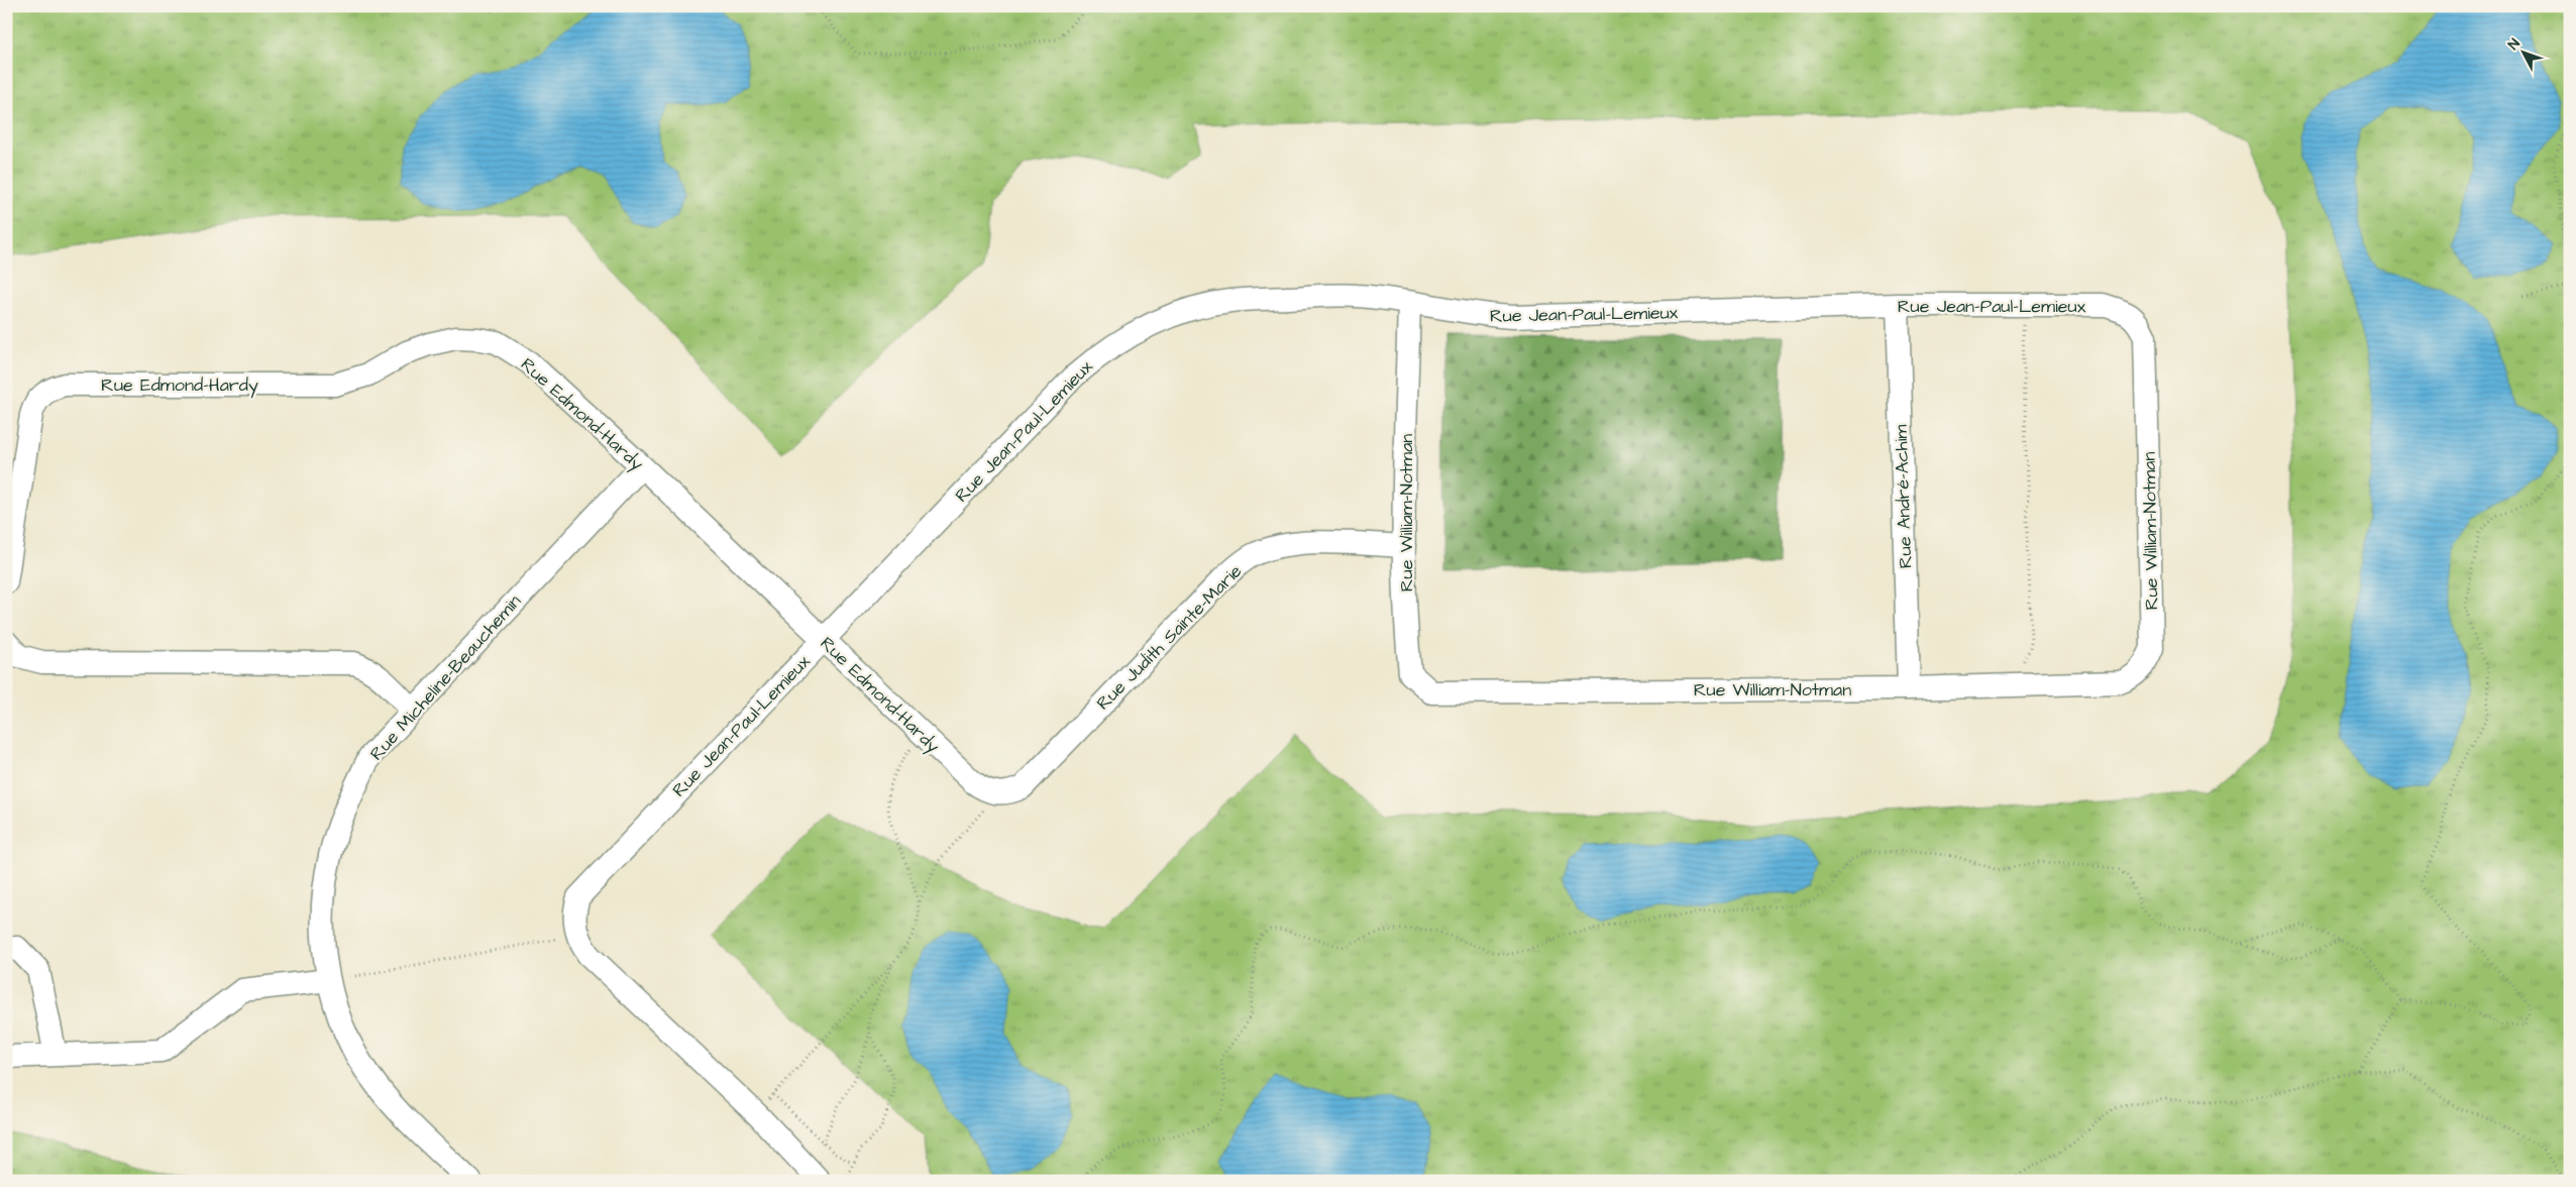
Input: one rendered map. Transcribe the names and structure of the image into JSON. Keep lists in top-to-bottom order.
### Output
{
  "streets": {
    "street": [
      "Rue Jean-Paul-Lemieux",
      "Rue Edmond-Hardy",
      "Rue André-Achim",
      "Rue William-Notman",
      "Rue Judith Sainte-Marie",
      "Rue Micheline-Beauchemin"
    ]
  },
  "crossings": [
    ["Rue Jean-Paul-Lemieux", "Rue Edmond-Hardy"],
    ["Rue Jean-Paul-Lemieux", "Rue André-Achim"],
    ["Rue Jean-Paul-Lemieux", "Rue William-Notman"],
    ["Rue Edmond-Hardy", "Rue Judith Sainte-Marie"],
    ["Rue Edmond-Hardy", "Rue Micheline-Beauchemin"],
    ["Rue André-Achim", "Rue William-Notman"],
    ["Rue William-Notman", "Rue Judith Sainte-Marie"]
  ],
  "north": "top left"
}
